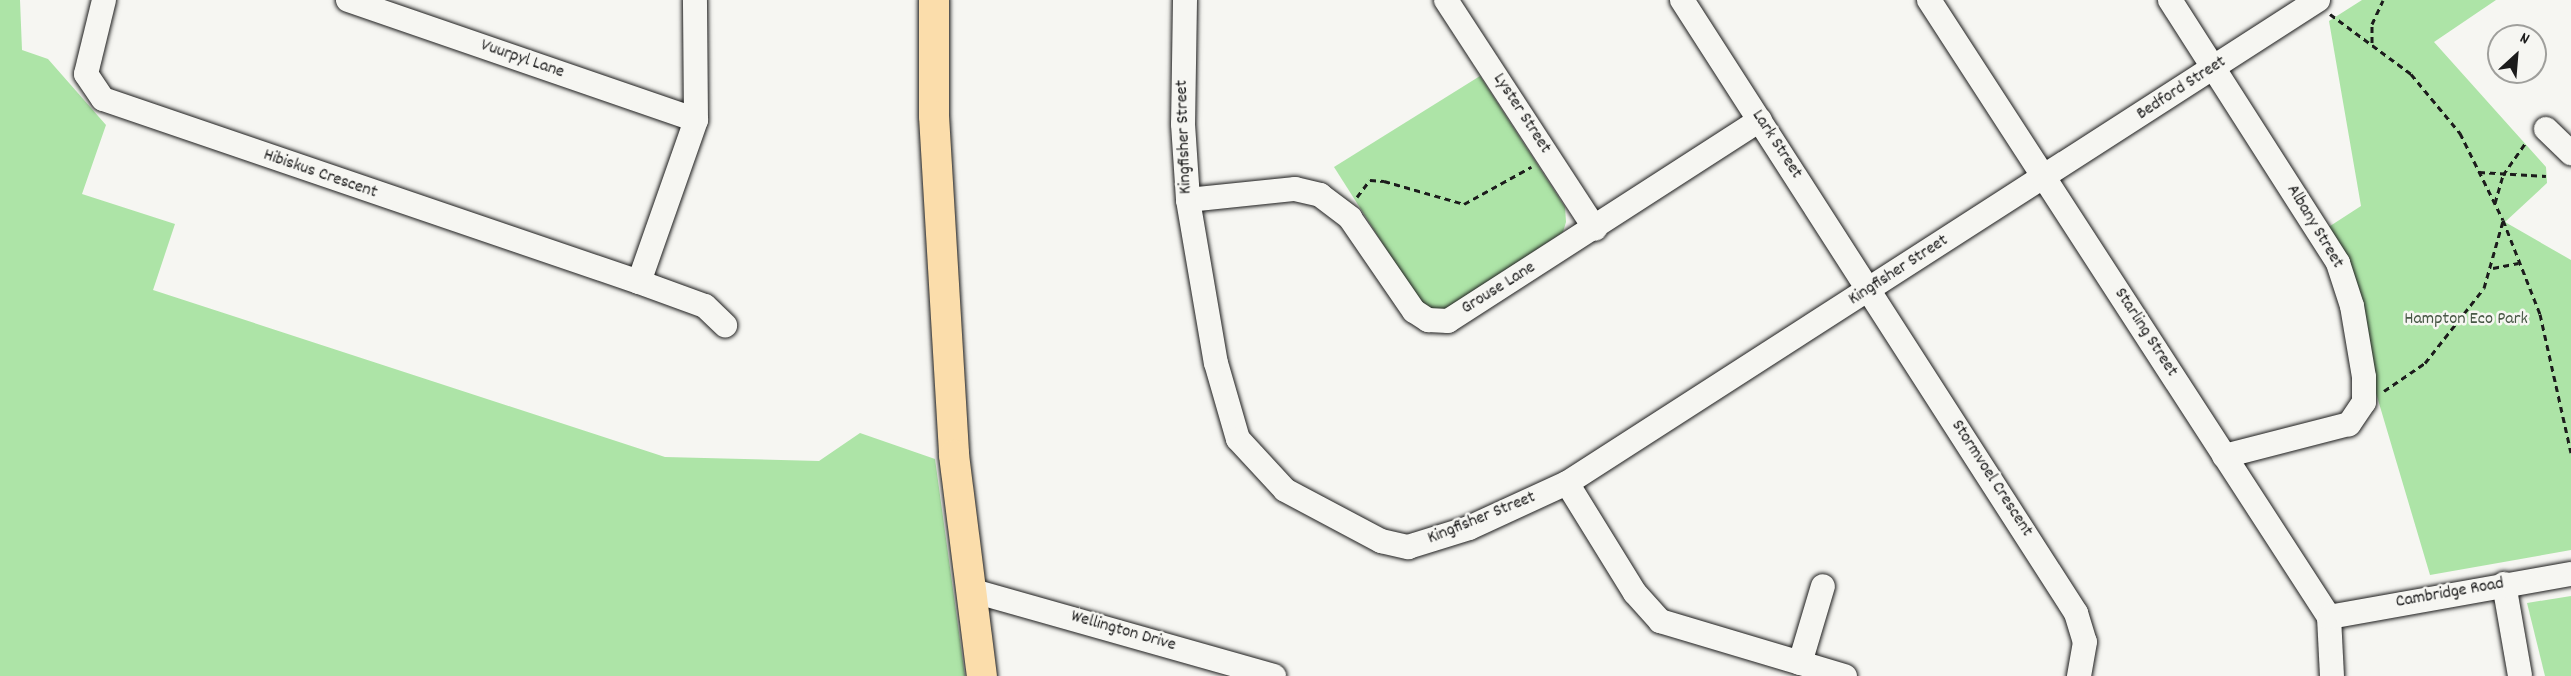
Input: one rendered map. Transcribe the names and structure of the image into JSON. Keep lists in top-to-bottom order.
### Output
{
  "streets": {
    "street": [
      "Vuurpyl Lane",
      "Bedford Street",
      "Lyster Street",
      "Kingfisher Street",
      "Lark Street",
      "Hibiskus Crescent",
      "Albany Street",
      "Grouse Lane",
      "Starling Street",
      "Stormvoel Crescent",
      "Cambridge Road",
      "Wellington Drive"
    ]
  },
  "crossings": [
    ["Bedford Street", "Kingfisher Street"],
    ["Bedford Street", "Albany Street"],
    ["Bedford Street", "Starling Street"],
    ["Lyster Street", "Grouse Lane"],
    ["Kingfisher Street", "Lark Street"],
    ["Kingfisher Street", "Grouse Lane"],
    ["Kingfisher Street", "Starling Street"],
    ["Kingfisher Street", "Stormvoel Crescent"],
    ["Lark Street", "Grouse Lane"],
    ["Lark Street", "Stormvoel Crescent"],
    ["Starling Street", "Cambridge Road"]
  ],
  "parks": ["Hampton Eco Park"],
  "north": "top right"
}
